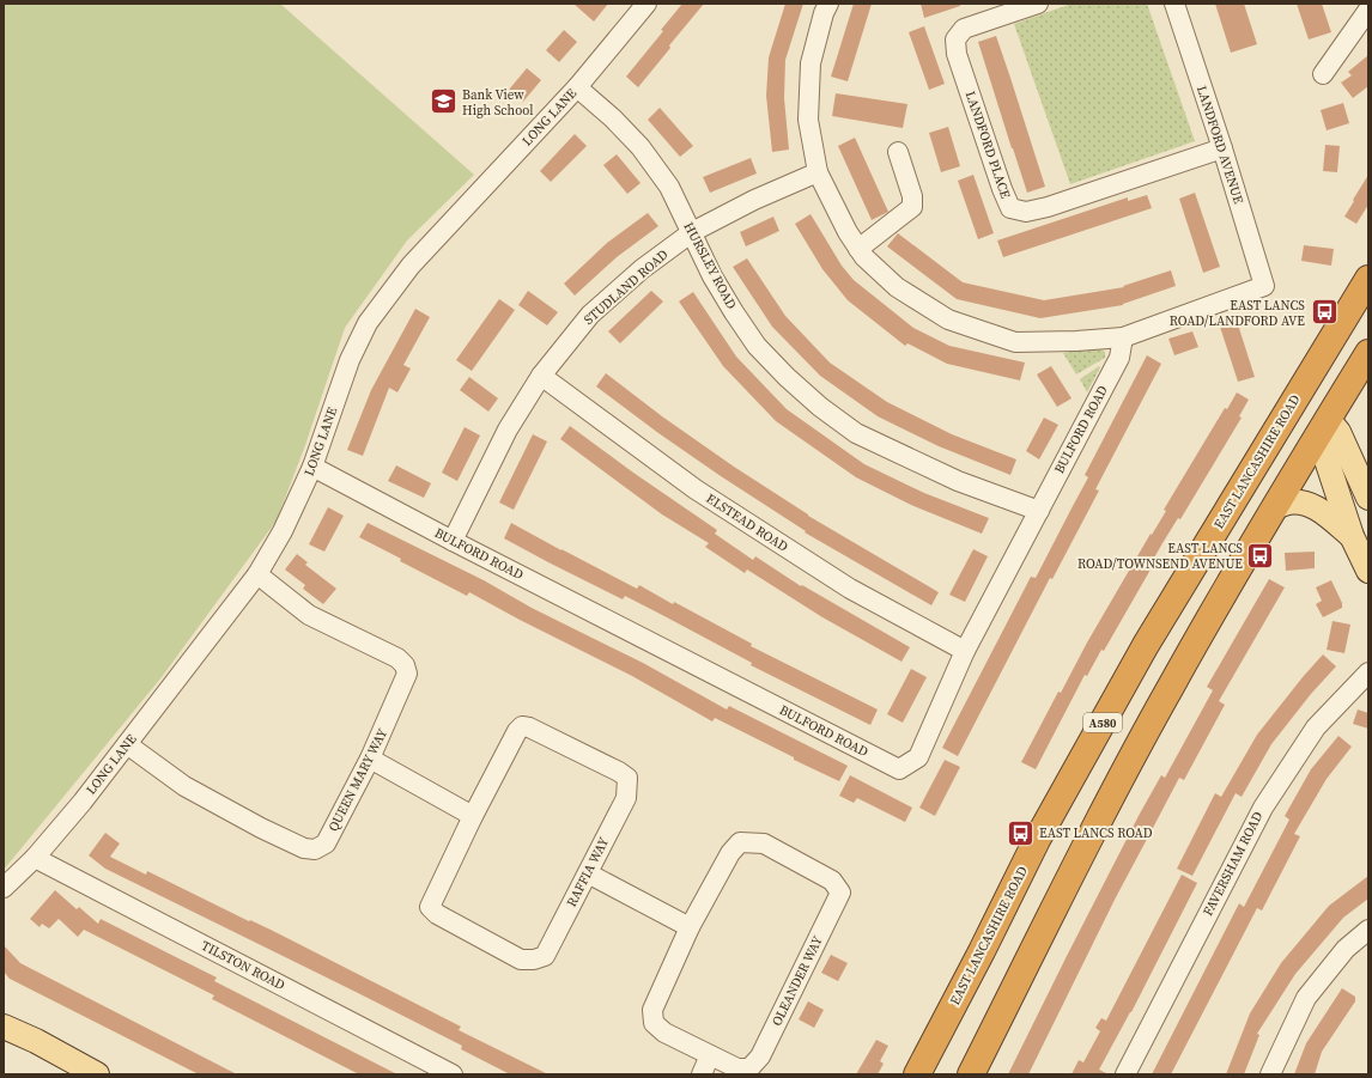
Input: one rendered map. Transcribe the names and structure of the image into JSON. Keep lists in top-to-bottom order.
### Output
{
  "streets": {
    "highway": ["EAST LANCASHIRE ROAD", "A580"],
    "street": [
      "LONG LANE",
      "LANDFORD PLACE",
      "LANDFORD AVENUE",
      "HURSLEY ROAD",
      "STUDLAND ROAD",
      "BULFORD ROAD",
      "ELSTEAD ROAD",
      "QUEEN MARY WAY",
      "FAVERSHAM ROAD",
      "RAFFIA WAY",
      "TILSTON ROAD",
      "OLEANDER WAY"
    ]
  },
  "crossings": [
    ["LONG LANE", "HURSLEY ROAD"],
    ["LONG LANE", "BULFORD ROAD"],
    ["LONG LANE", "QUEEN MARY WAY"],
    ["LONG LANE", "TILSTON ROAD"],
    ["LANDFORD PLACE", "LANDFORD AVENUE"],
    ["LANDFORD AVENUE", "BULFORD ROAD"],
    ["HURSLEY ROAD", "STUDLAND ROAD"],
    ["HURSLEY ROAD", "BULFORD ROAD"],
    ["STUDLAND ROAD", "BULFORD ROAD"],
    ["STUDLAND ROAD", "ELSTEAD ROAD"],
    ["BULFORD ROAD", "ELSTEAD ROAD"]
  ],
  "places": {
    "school or university": ["Bank View High School"],
    "bus stop": ["EAST LANCS ROAD/LANDFORD AVE", "EAST LANCS ROAD/TOWNSEND AVENUE", "EAST LANCS ROAD"]
  }
}
